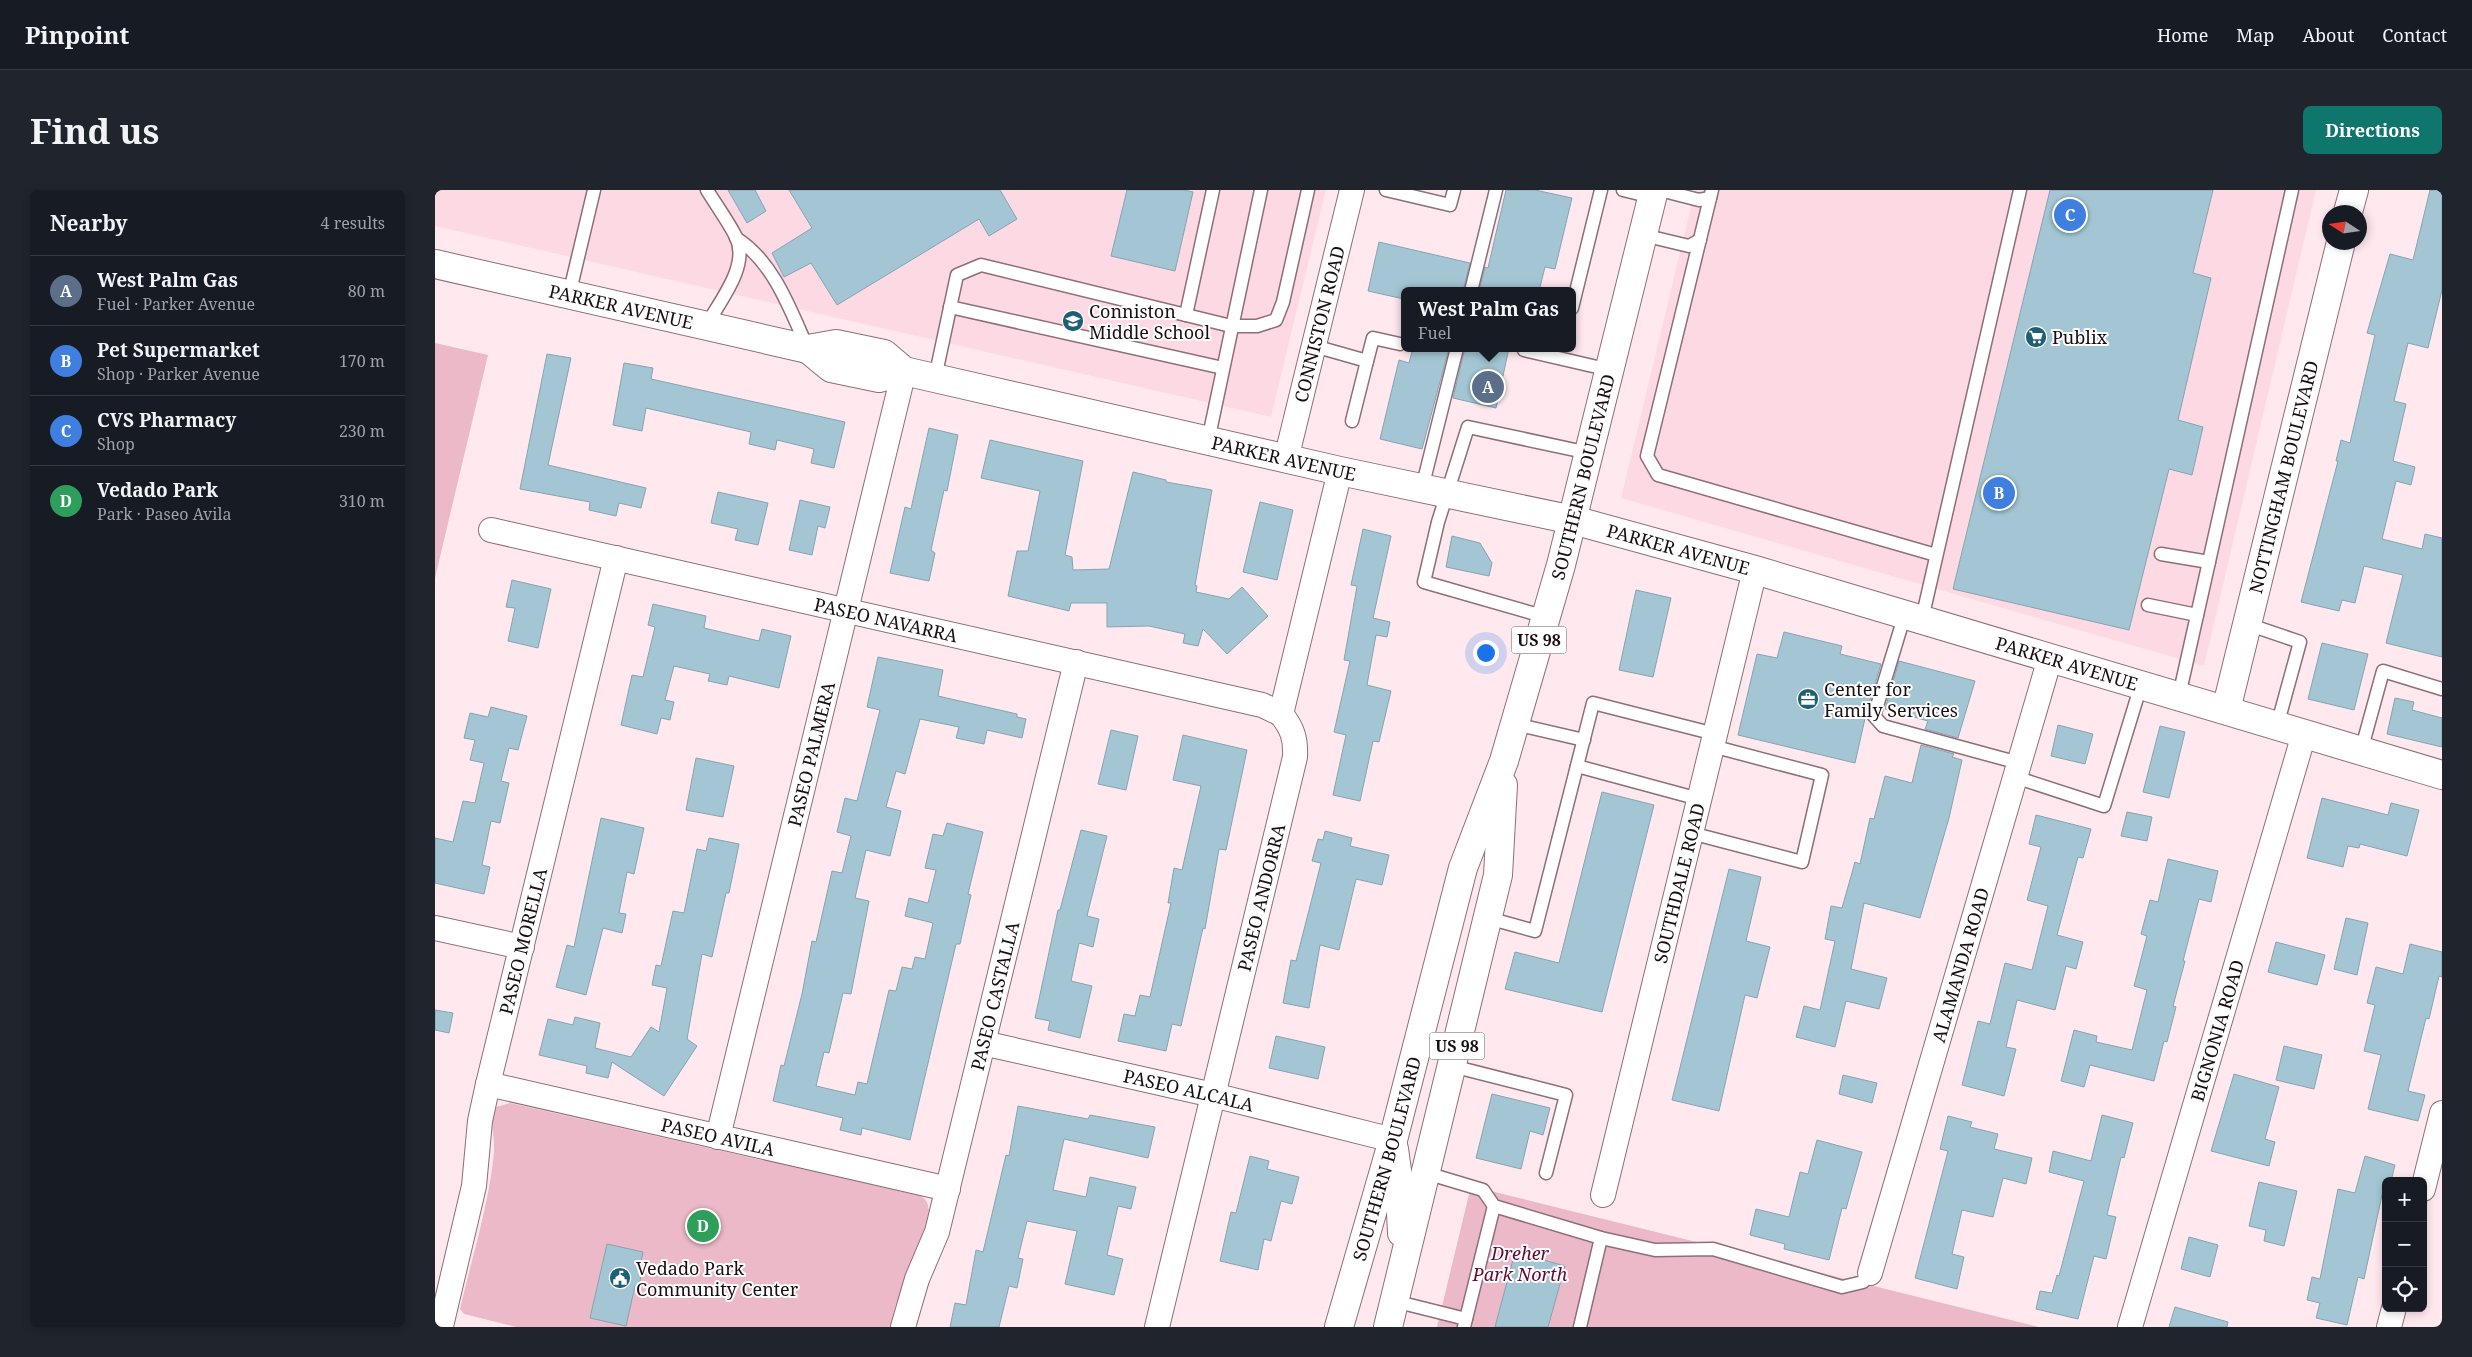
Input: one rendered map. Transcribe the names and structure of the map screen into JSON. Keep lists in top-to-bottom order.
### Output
{
  "streets": {
    "street": [
      "PARKER AVENUE",
      "CONNISTON ROAD",
      "SOUTHERN BOULEVARD",
      "NOTTINGHAM BOULEVARD",
      "PASEO NAVARRA",
      "US 98",
      "PASEO PALMERA",
      "SOUTHDALE ROAD",
      "PASEO ANDORRA",
      "PASEO MORELLA",
      "ALAMANDA ROAD",
      "PASEO CASTALLA",
      "BIGNONIA ROAD",
      "PASEO ALCALA",
      "PASEO AVILA"
    ]
  },
  "crossings": [
    ["PARKER AVENUE", "CONNISTON ROAD"],
    ["PARKER AVENUE", "SOUTHERN BOULEVARD"],
    ["PARKER AVENUE", "NOTTINGHAM BOULEVARD"],
    ["PARKER AVENUE", "PASEO PALMERA"],
    ["PARKER AVENUE", "SOUTHDALE ROAD"],
    ["PARKER AVENUE", "ALAMANDA ROAD"],
    ["PARKER AVENUE", "BIGNONIA ROAD"],
    ["SOUTHERN BOULEVARD", "PASEO ALCALA"],
    ["PASEO NAVARRA", "PASEO PALMERA"],
    ["PASEO NAVARRA", "PASEO ANDORRA"],
    ["PASEO NAVARRA", "PASEO MORELLA"],
    ["PASEO NAVARRA", "PASEO CASTALLA"],
    ["PASEO PALMERA", "PASEO AVILA"],
    ["PASEO ANDORRA", "PASEO ALCALA"],
    ["PASEO MORELLA", "PASEO AVILA"],
    ["PASEO CASTALLA", "PASEO ALCALA"],
    ["PASEO CASTALLA", "PASEO AVILA"]
  ],
  "parks": ["Dreher Park North"],
  "places": {
    "school or university": ["Conniston Middle School"],
    "supermarket": ["Publix"],
    "office": ["Center for Family Services"],
    "public building": ["Vedado Park Community Center"]
  },
  "north": "left",
  "page": {
    "header": "Pinpoint",
    "nav": [
      "Home",
      "Map",
      "About",
      "Contact"
    ],
    "buttons": "Directions",
    "title": "Find us",
    "heading": ["Nearby", "4 results"],
    "pins": [
      "C",
      "A",
      "B",
      "D"
    ],
    "list": [
      {
        "mark": "A",
        "name": "West Palm Gas",
        "note": "Fuel · Parker Avenue",
        "value": "80 m"
      },
      {
        "mark": "B",
        "name": "Pet Supermarket",
        "note": "Shop · Parker Avenue",
        "value": "170 m"
      },
      {
        "mark": "C",
        "name": "CVS Pharmacy",
        "note": "Shop",
        "value": "230 m"
      },
      {
        "mark": "D",
        "name": "Vedado Park",
        "note": "Park · Paseo Avila",
        "value": "310 m"
      }
    ],
    "popup": ["West Palm Gas", "Fuel"],
    "map_buttons": ["+", "−"]
  }
}
